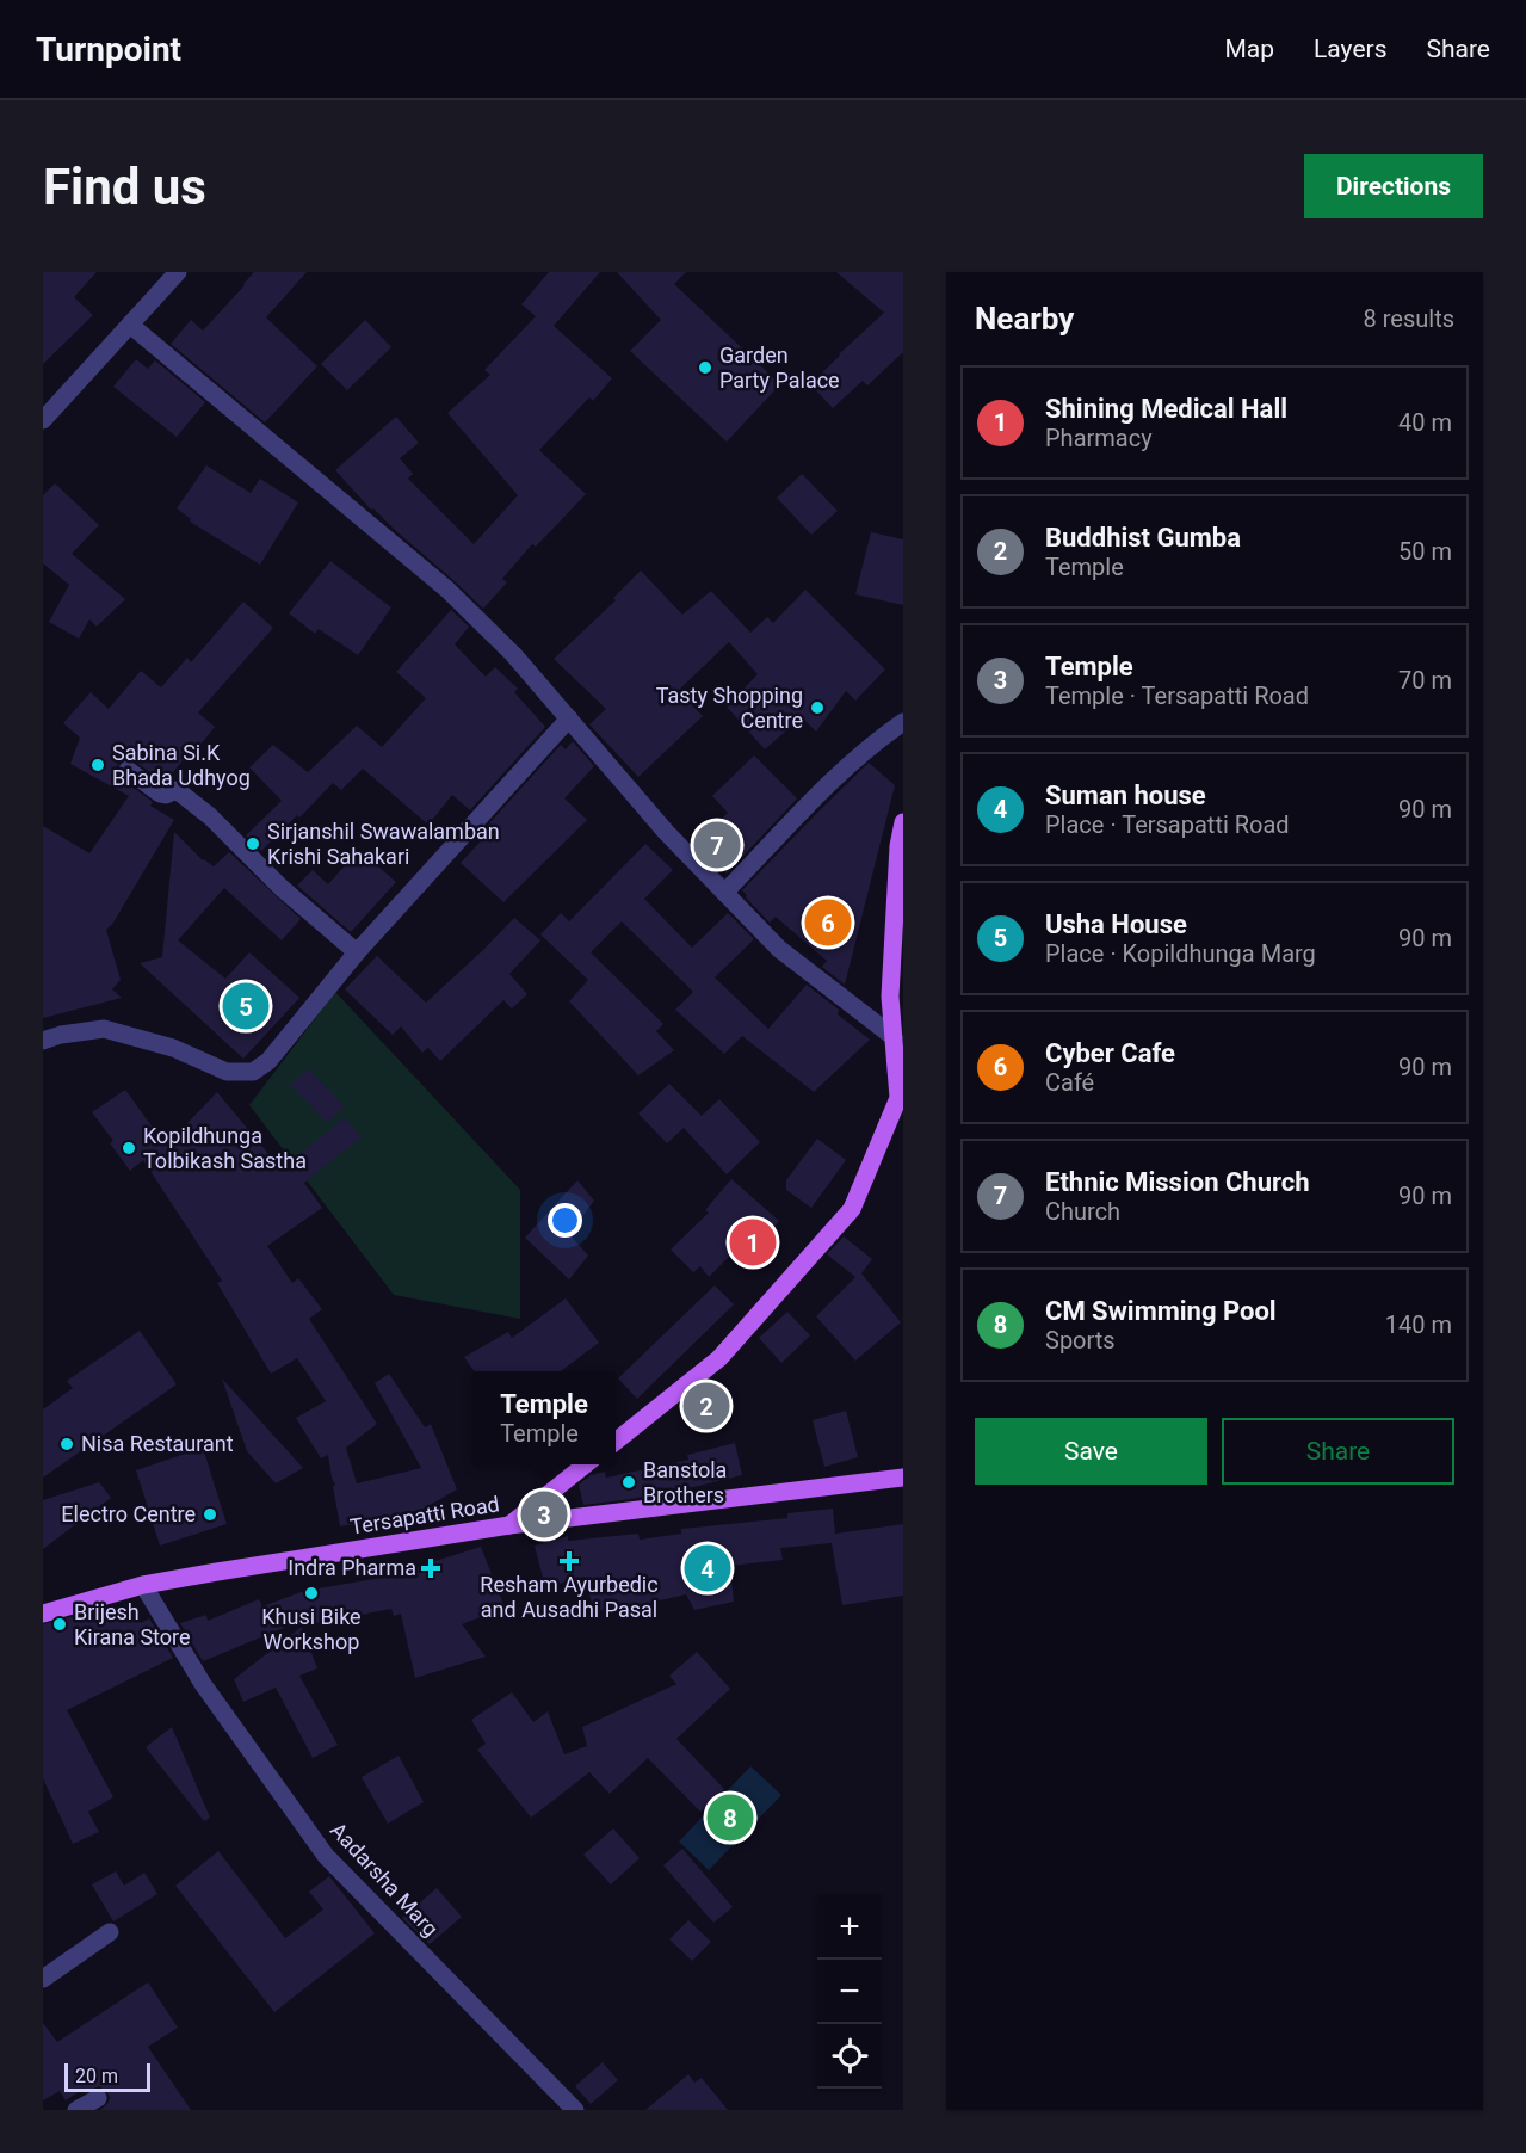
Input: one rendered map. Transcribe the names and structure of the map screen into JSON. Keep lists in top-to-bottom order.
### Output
{
  "streets": {
    "main road": ["Tersapatti Road"],
    "street": ["Aadarsha Marg"]
  },
  "crossings": [
    ["Tersapatti Road", "Aadarsha Marg"]
  ],
  "places": {
    "other": [
      "Garden Party Palace",
      "Tasty Shopping Centre",
      "Sabina Si.K Bhada Udhyog",
      "Sirjanshil Swawalamban Krishi Sahakari",
      "Kopildhunga Tolbikash Sastha",
      "Nisa Restaurant",
      "Banstola Brothers",
      "Electro Centre",
      "Khusi Bike Workshop",
      "Brijesh Kirana Store"
    ],
    "health": ["Resham Ayurbedic and Ausadhi Pasal", "Indra Pharma"]
  },
  "scale_bar": "20 m",
  "page": {
    "header": "Turnpoint",
    "nav": ["Map", "Layers", "Share"],
    "buttons": [
      "Directions",
      ["Save", "Share"]
    ],
    "title": "Find us",
    "heading": ["Nearby", "8 results"],
    "list": [
      {
        "mark": "1",
        "name": "Shining Medical Hall",
        "note": "Pharmacy",
        "value": "40 m"
      },
      {
        "mark": "2",
        "name": "Buddhist Gumba",
        "note": "Temple",
        "value": "50 m"
      },
      {
        "mark": "3",
        "name": "Temple",
        "note": "Temple · Tersapatti Road",
        "value": "70 m"
      },
      {
        "mark": "4",
        "name": "Suman house",
        "note": "Place · Tersapatti Road",
        "value": "90 m"
      },
      {
        "mark": "5",
        "name": "Usha House",
        "note": "Place · Kopildhunga Marg",
        "value": "90 m"
      },
      {
        "mark": "6",
        "name": "Cyber Cafe",
        "note": "Café",
        "value": "90 m"
      },
      {
        "mark": "7",
        "name": "Ethnic Mission Church",
        "note": "Church",
        "value": "90 m"
      },
      {
        "mark": "8",
        "name": "CM Swimming Pool",
        "note": "Sports",
        "value": "140 m"
      }
    ],
    "pins": [
      "7",
      "6",
      "5",
      "1",
      "2",
      "3",
      "4",
      "8"
    ],
    "popup": ["Temple", "Temple"],
    "map_buttons": ["+", "−"],
    "scale": "20 m"
  }
}
